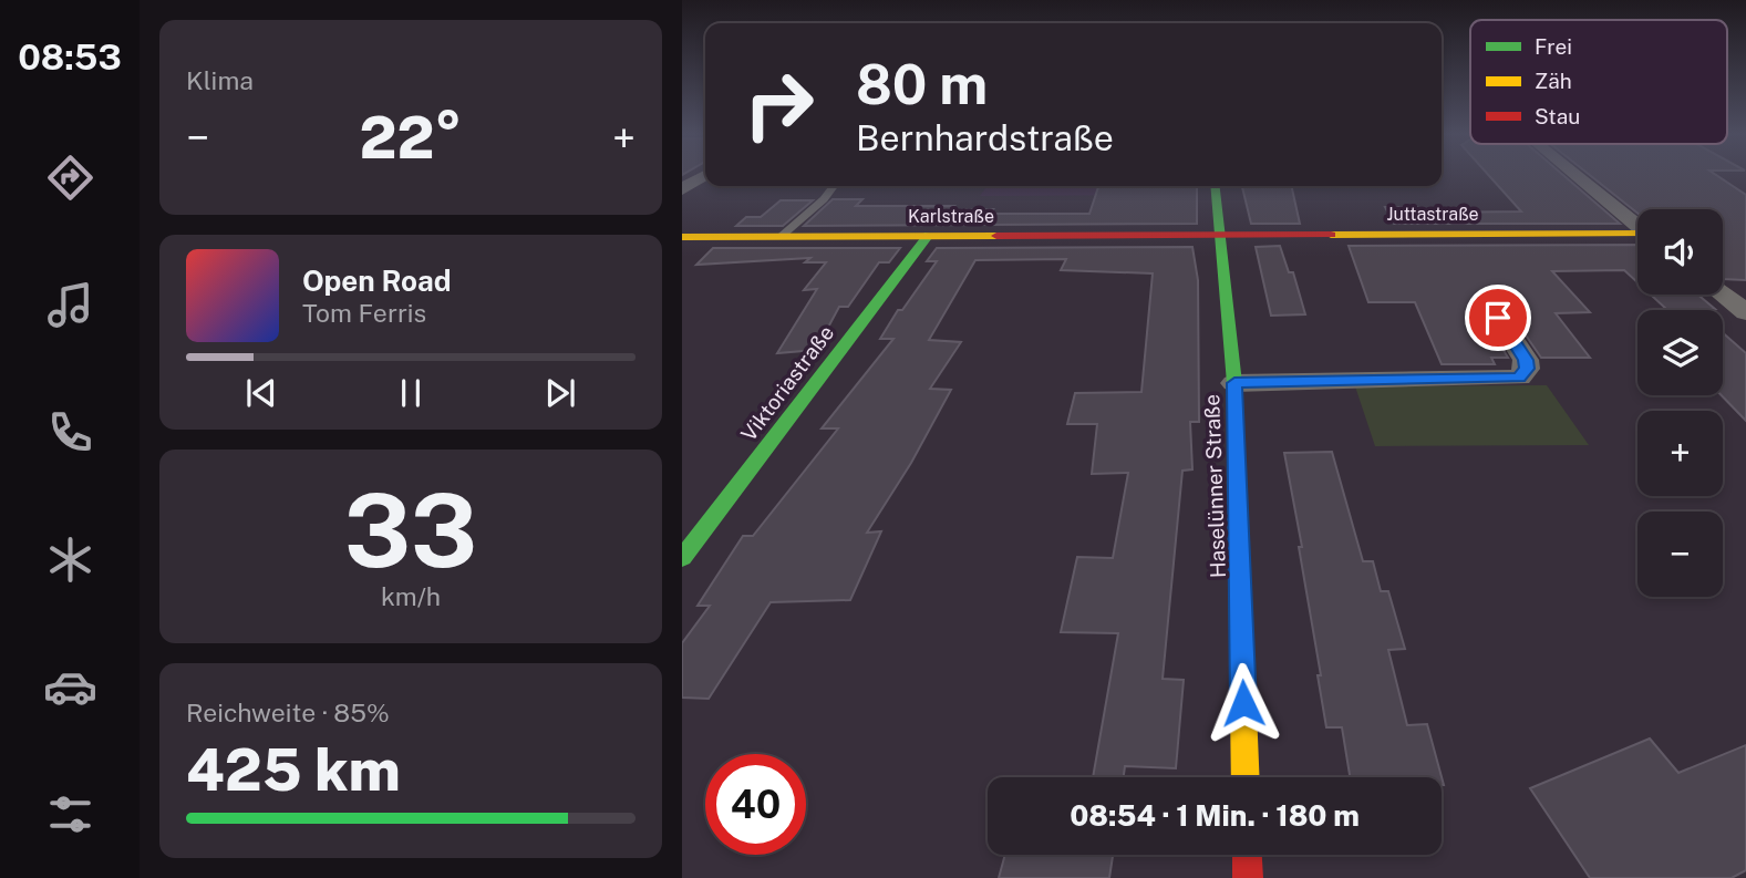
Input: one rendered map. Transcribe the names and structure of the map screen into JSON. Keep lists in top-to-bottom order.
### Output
{
  "streets": {
    "street": [
      "Juttastraße",
      "Karlstraße",
      "Viktoriastraße",
      "Haselünner Straße"
    ]
  },
  "crossings": [
    ["Juttastraße", "Karlstraße"],
    ["Juttastraße", "Haselünner Straße"],
    ["Karlstraße", "Viktoriastraße"],
    ["Karlstraße", "Haselünner Straße"]
  ],
  "legend": ["Frei", "Zäh", "Stau"],
  "page": {
    "tabs": "08:53",
    "tile": [
      "Klima",
      ["33", "km/h"],
      ["Reichweite · 85%", "425 km"]
    ],
    "turn": ["80 m", "Bernhardstraße"],
    "heat": ["−", "22°", "+"],
    "map_buttons": ["+", "−"],
    "song": ["Open Road", "Tom Ferris"],
    "limit": "40",
    "trip": "08:54 · 1 Min. · 180 m"
  }
}
